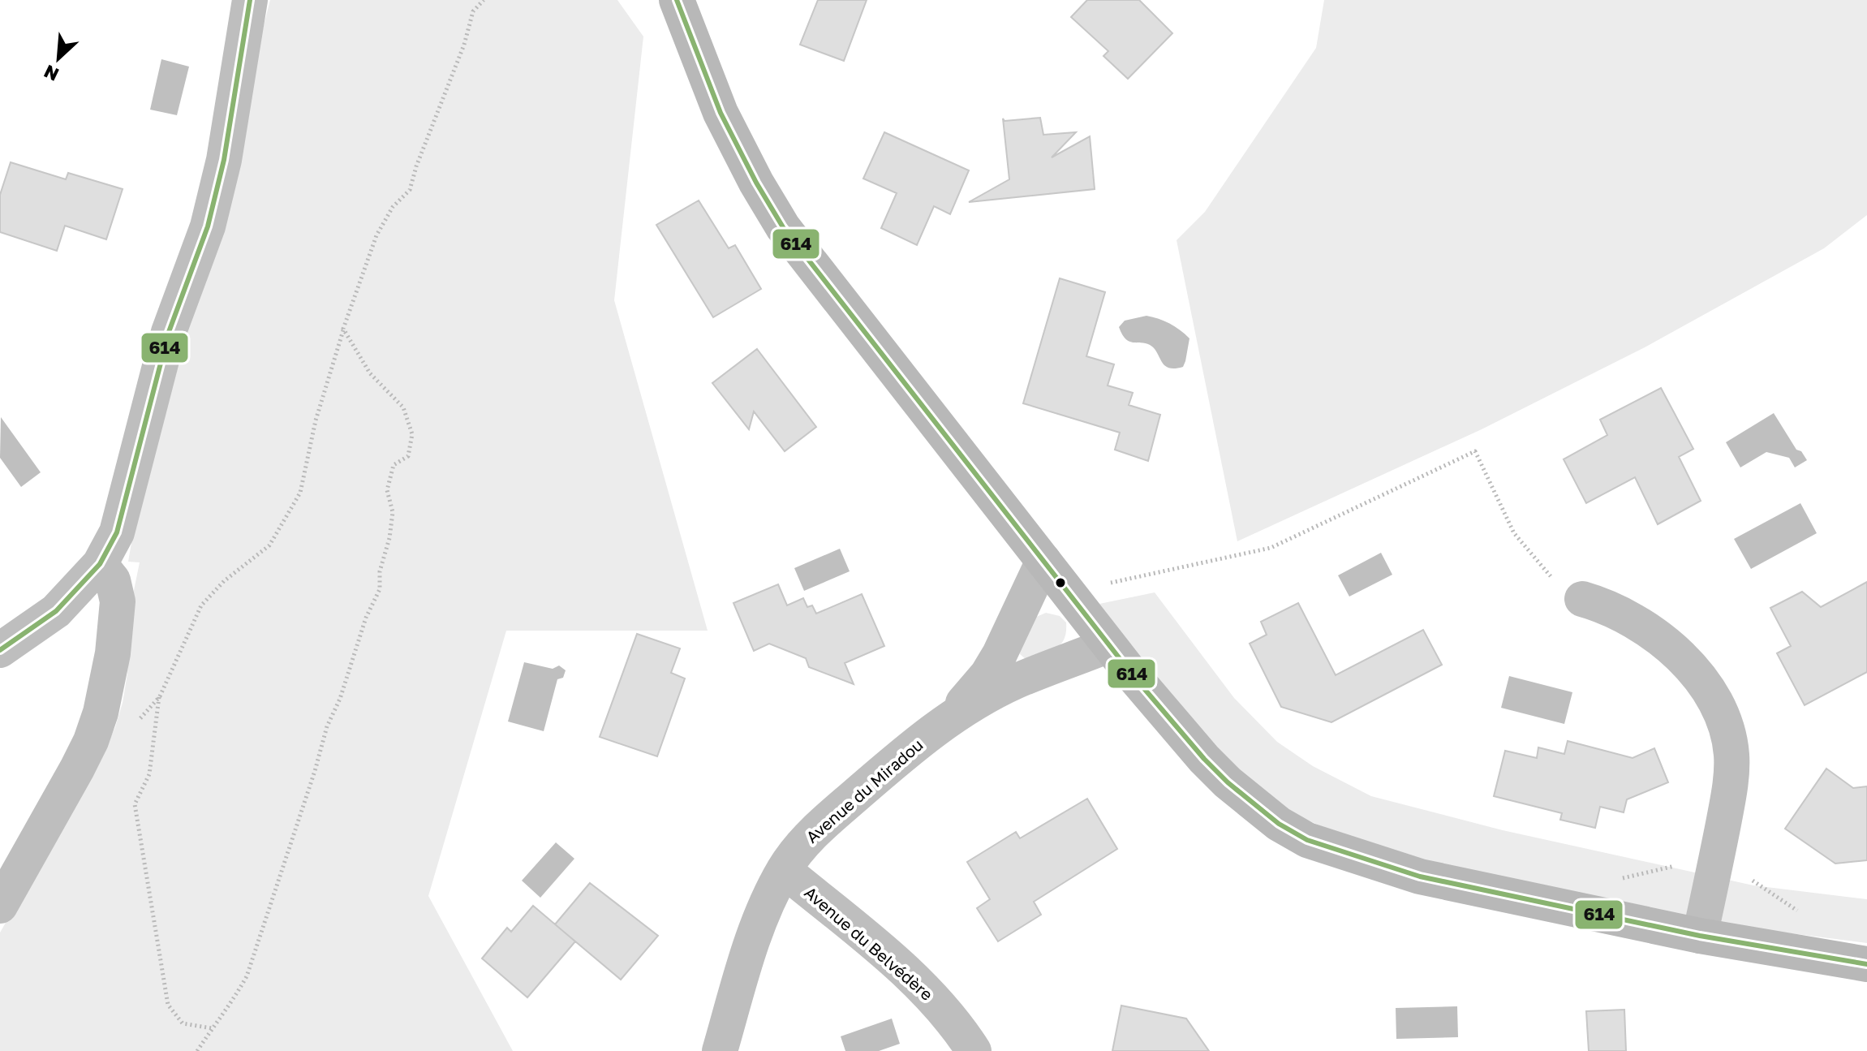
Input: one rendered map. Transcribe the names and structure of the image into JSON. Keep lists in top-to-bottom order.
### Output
{
  "streets": {
    "street": ["Avenue du Miradou", "Avenue du Belvédère"]
  },
  "crossings": [
    ["Avenue du Miradou", "Avenue du Belvédère"]
  ],
  "lines": ["transit line 614"],
  "north": "bottom left"
}
